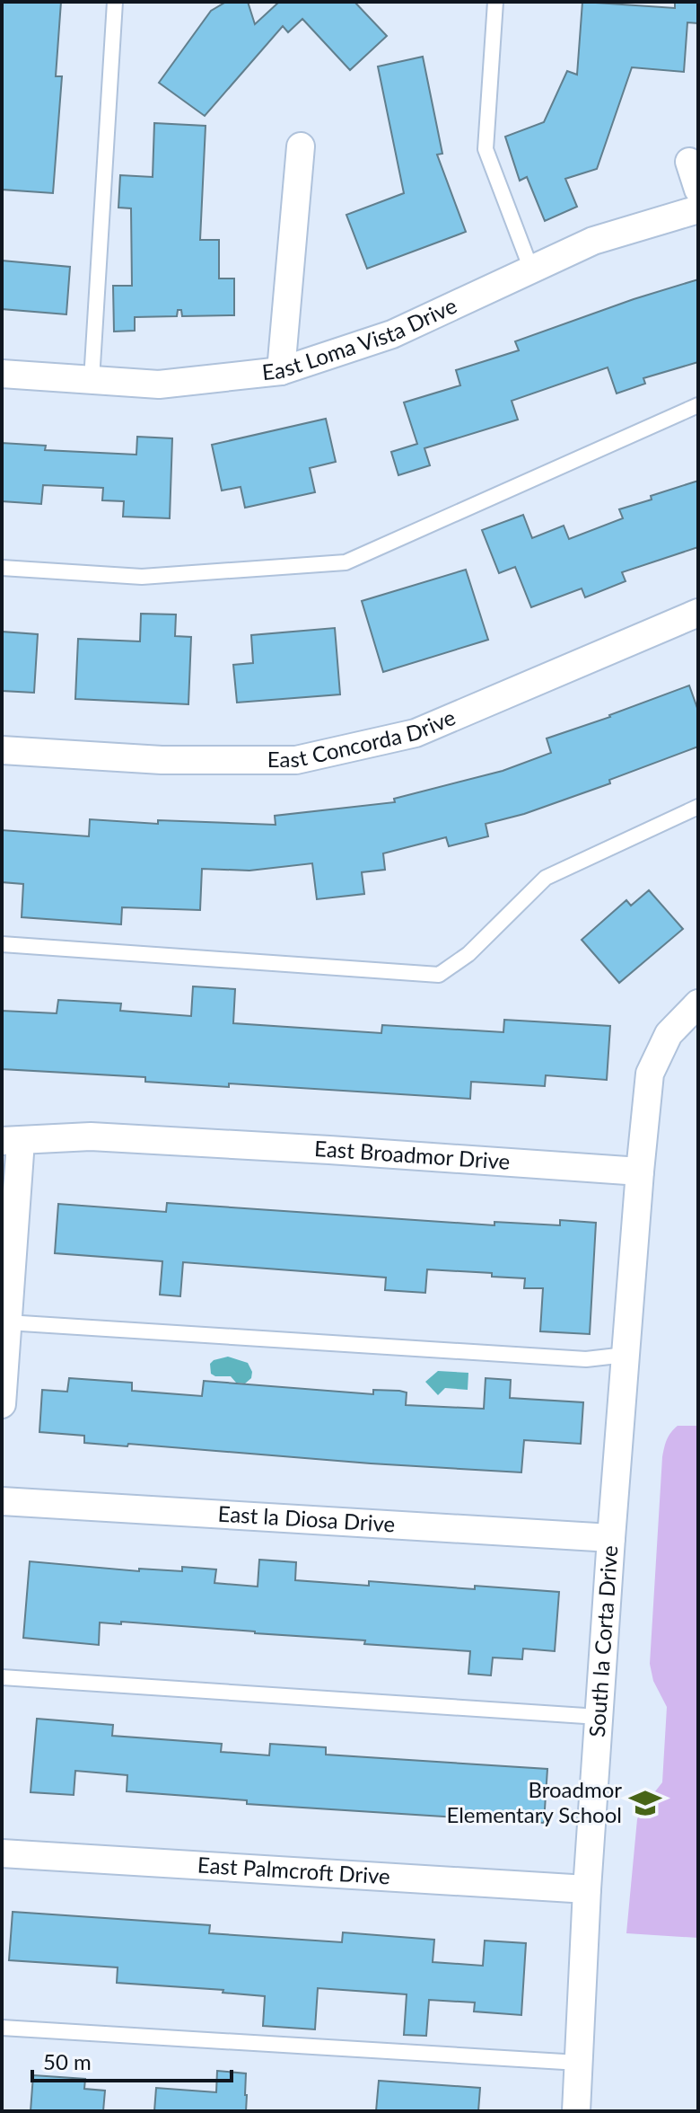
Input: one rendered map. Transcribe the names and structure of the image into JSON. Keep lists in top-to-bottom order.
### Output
{
  "streets": {
    "street": [
      "East Loma Vista Drive",
      "East Concorda Drive",
      "East Broadmor Drive",
      "East la Diosa Drive",
      "South la Corta Drive",
      "East Palmcroft Drive"
    ]
  },
  "crossings": [
    ["East Broadmor Drive", "South la Corta Drive"],
    ["East la Diosa Drive", "South la Corta Drive"],
    ["South la Corta Drive", "East Palmcroft Drive"]
  ],
  "places": {
    "school or university": ["Broadmor Elementary School"]
  },
  "scale_bar": "50 m"
}
